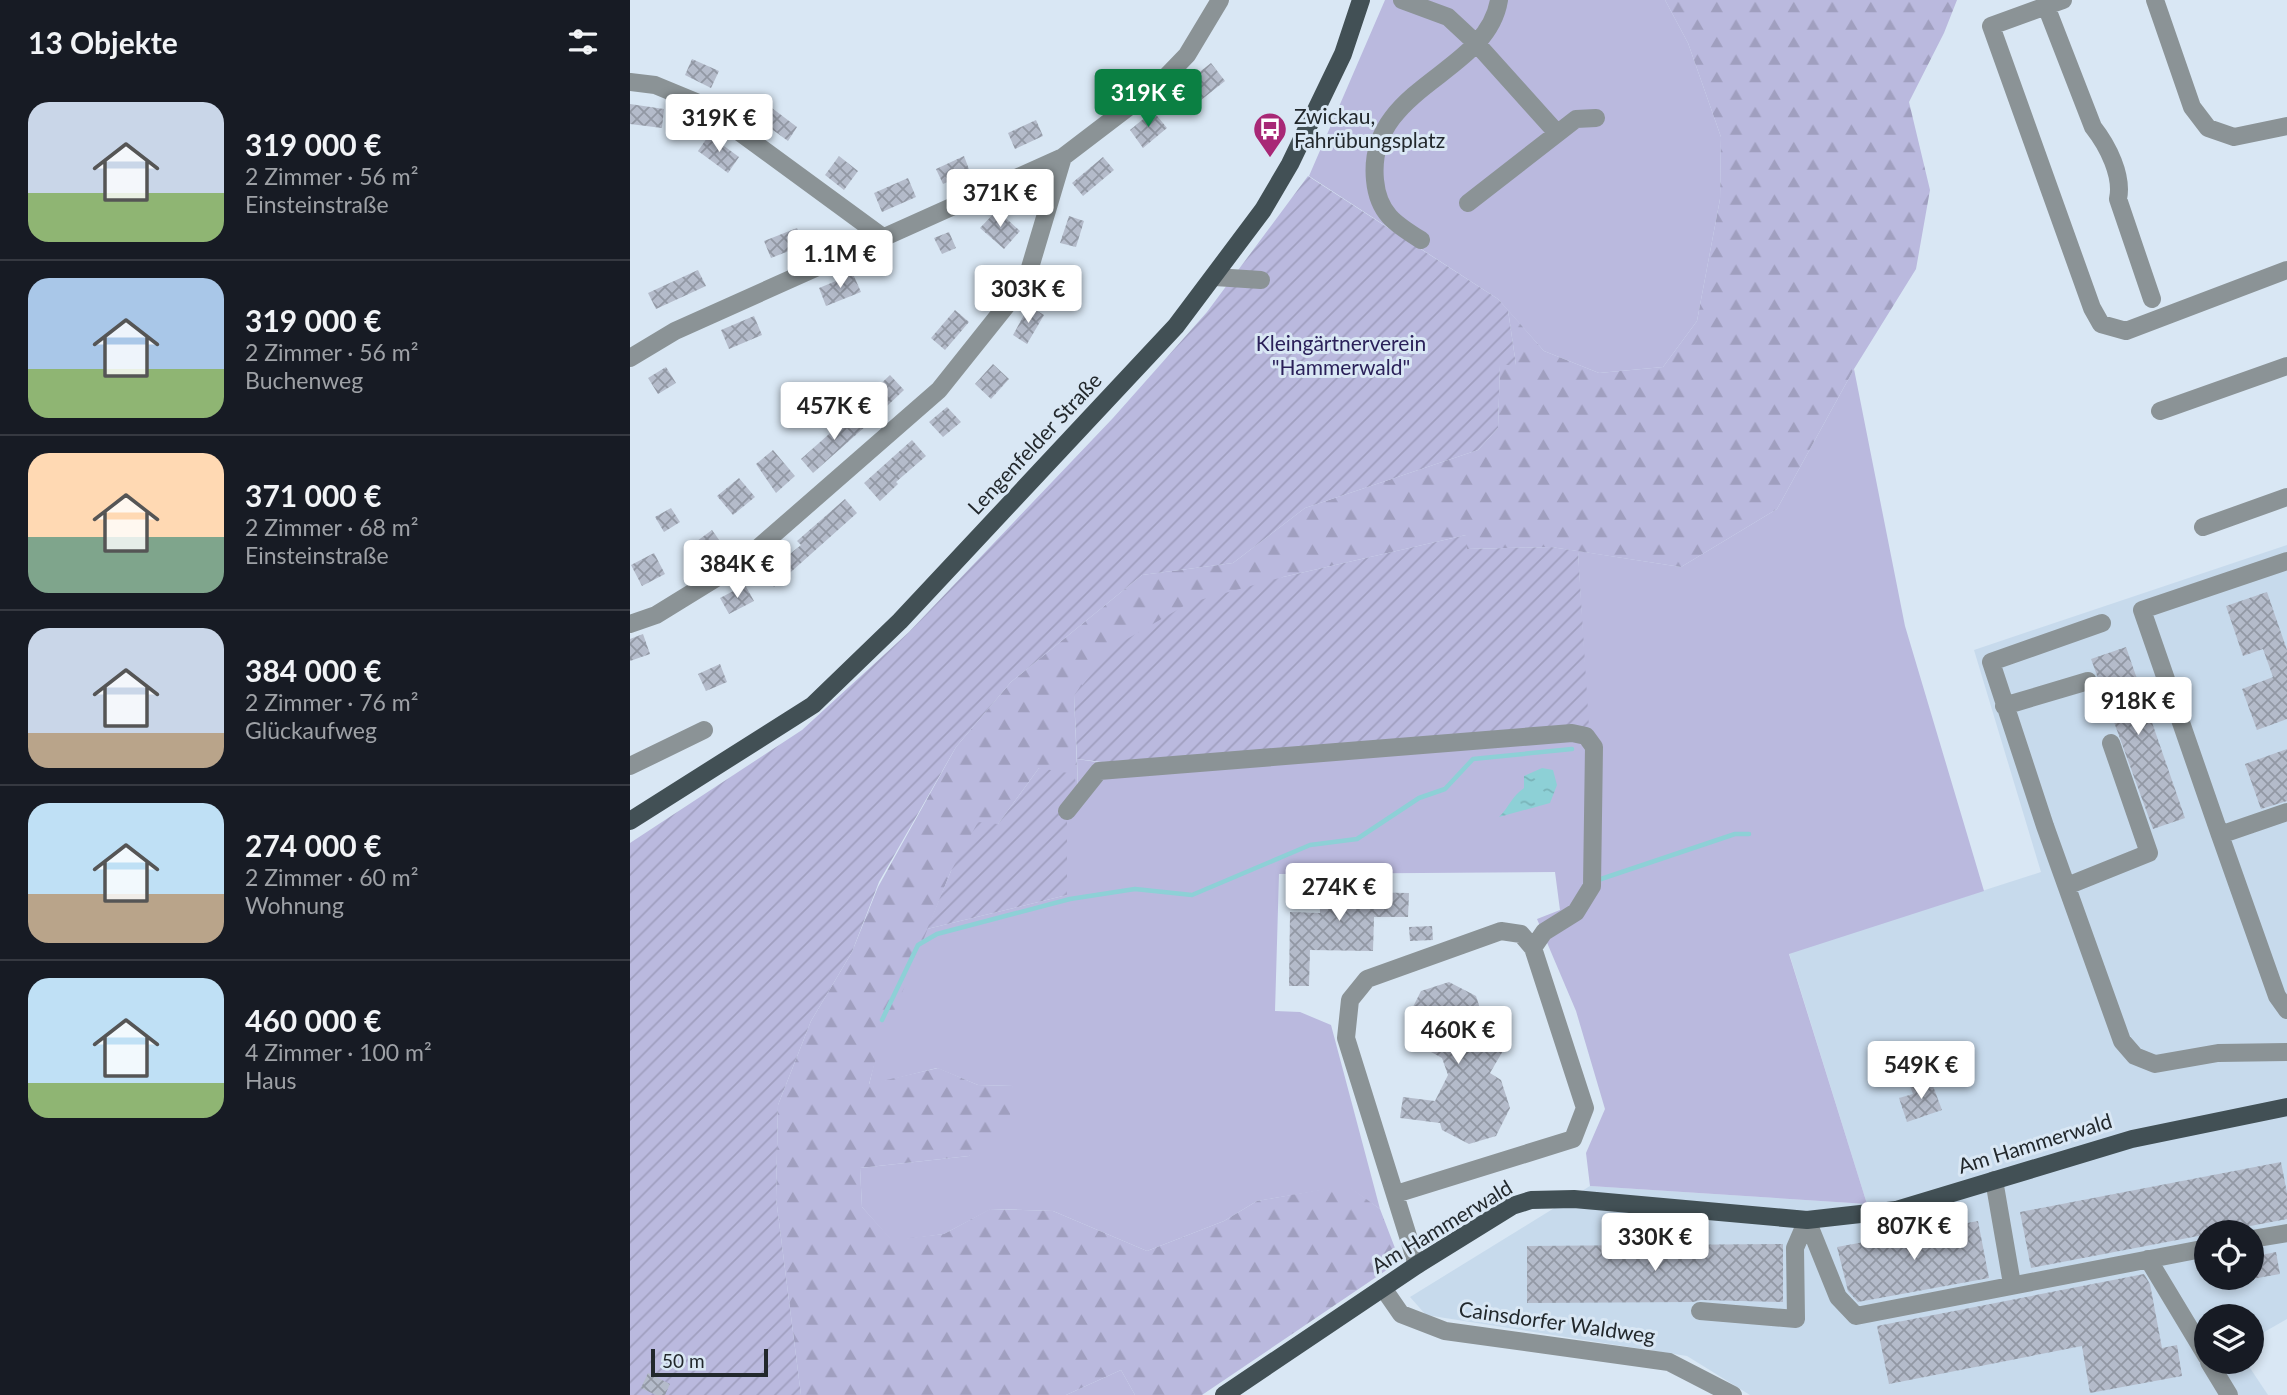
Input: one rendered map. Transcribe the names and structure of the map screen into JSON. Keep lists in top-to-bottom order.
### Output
{
  "streets": {
    "main road": ["Lengenfelder Straße", "Am Hammerwald"],
    "street": ["Cainsdorfer Waldweg"]
  },
  "crossings": [
    ["Am Hammerwald", "Cainsdorfer Waldweg"]
  ],
  "parks": ["Kleingärtnerverein \"Hammerwald\""],
  "places": {
    "bus stop": ["Zwickau, Fahrübungsplatz"]
  },
  "scale_bar": "50 m",
  "page": {
    "heading": "13 Objekte",
    "price": [
      "319K €",
      "319K €",
      "371K €",
      "1.1M €",
      "303K €",
      "457K €",
      "384K €",
      "918K €",
      "274K €",
      "460K €",
      "549K €",
      "807K €",
      "330K €"
    ],
    "list": [
      {
        "name": "319 000 €",
        "note": "2 Zimmer · 56 m² · Einsteinstraße"
      },
      {
        "name": "319 000 €",
        "note": "2 Zimmer · 56 m² · Buchenweg"
      },
      {
        "name": "371 000 €",
        "note": "2 Zimmer · 68 m² · Einsteinstraße"
      },
      {
        "name": "384 000 €",
        "note": "2 Zimmer · 76 m² · Glückaufweg"
      },
      {
        "name": "274 000 €",
        "note": "2 Zimmer · 60 m² · Wohnung"
      },
      {
        "name": "460 000 €",
        "note": "4 Zimmer · 100 m² · Haus"
      }
    ],
    "scale": "50 m"
  }
}
